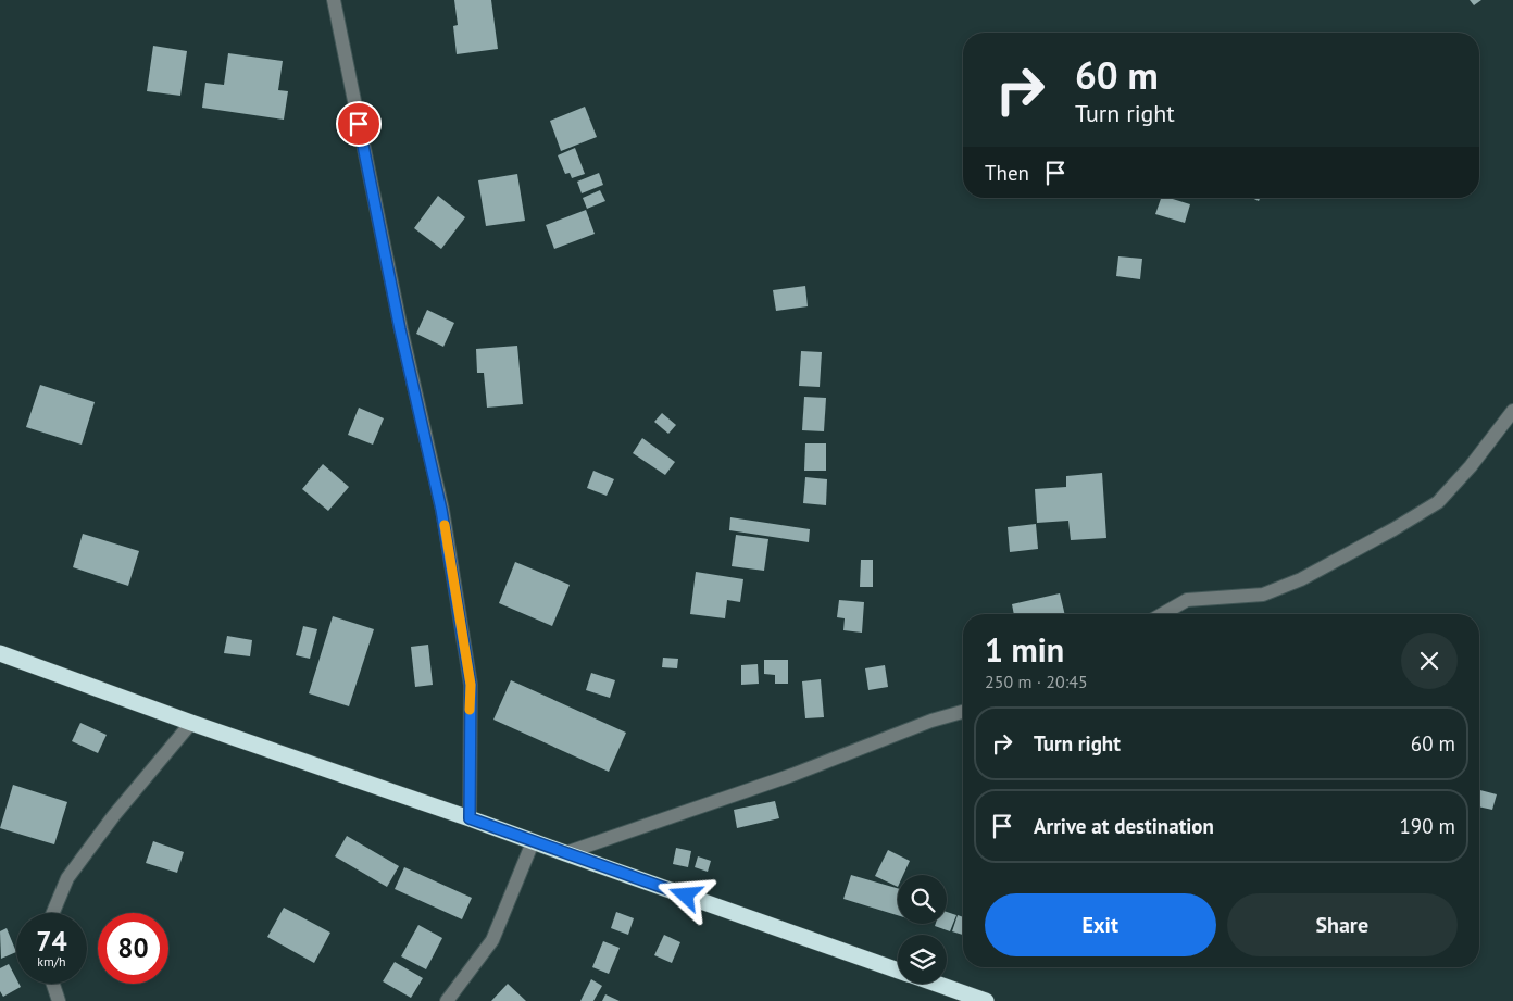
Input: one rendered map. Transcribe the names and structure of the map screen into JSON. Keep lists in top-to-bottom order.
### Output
{
  "page": {
    "turn": ["60 m", "Turn right"],
    "then": "Then",
    "heading": ["1 min", "250 m · 20:45"],
    "list": [
      {
        "name": "Turn right",
        "value": "60 m"
      },
      {
        "name": "Arrive at destination",
        "value": "190 m"
      }
    ],
    "buttons": ["Exit", "Share"],
    "speed": "74 km/h",
    "limit": "80"
  }
}
